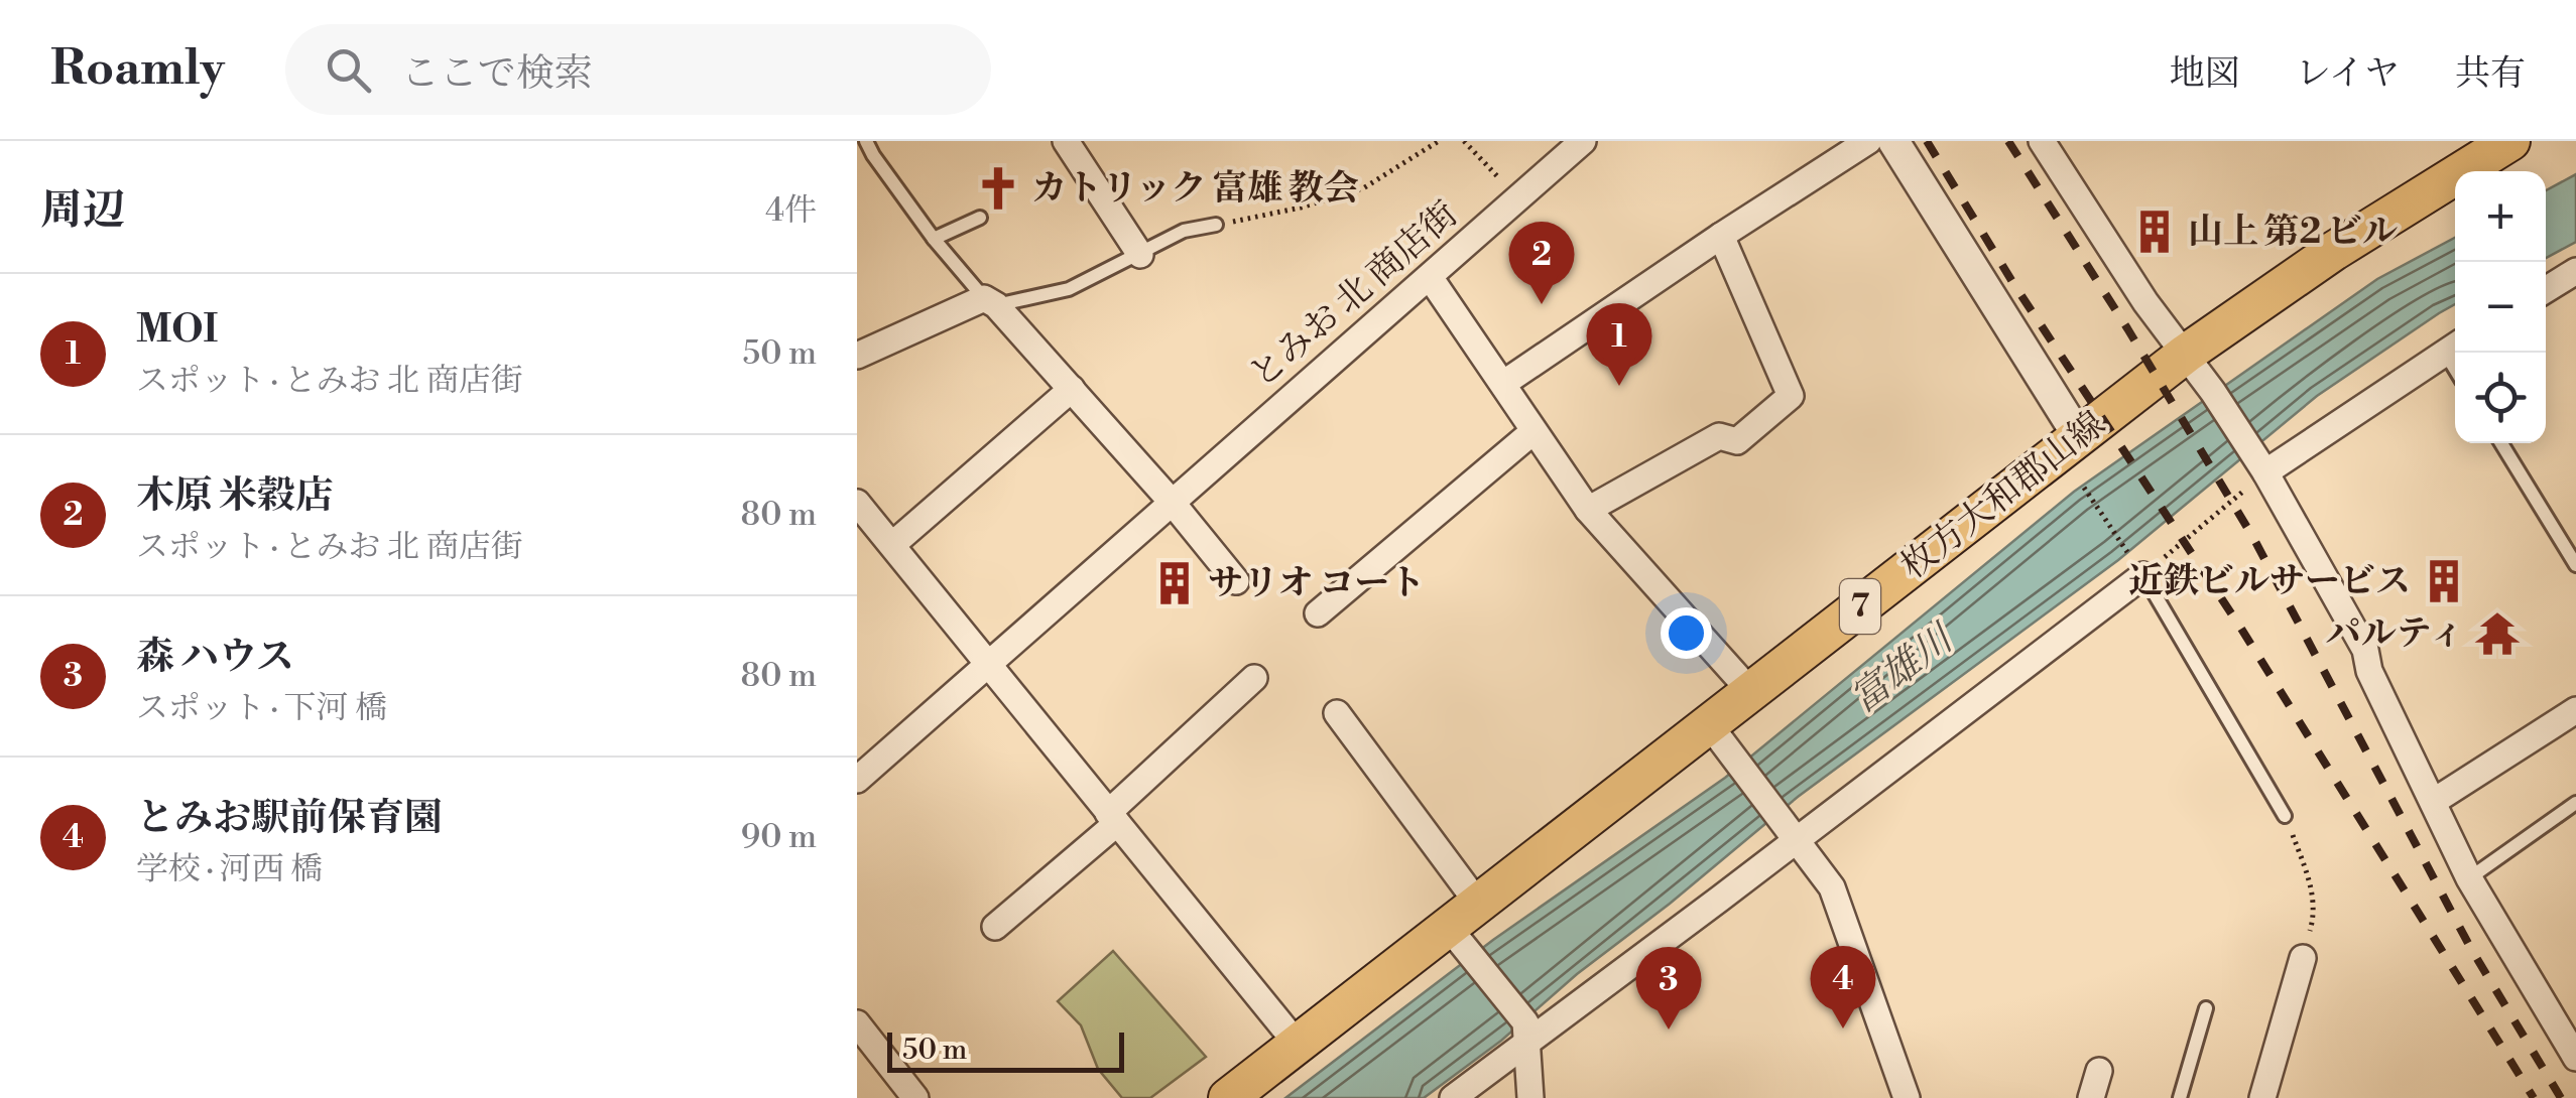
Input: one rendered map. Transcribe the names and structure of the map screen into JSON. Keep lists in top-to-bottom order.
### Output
{
  "streets": {
    "main road": ["枚方大和郡山線", "7"],
    "street": ["とみお 北 商店街"]
  },
  "water": ["富雄川"],
  "places": {
    "church": ["カトリック 富雄 教会"],
    "building": ["山上 第2 ビル", "近鉄ビルサービス", "サリオ コート"],
    "temple": ["パルティ"]
  },
  "scale_bar": "50 m",
  "page": {
    "header": "Roamly",
    "search": "ここで検索",
    "nav": ["地図", "レイヤ", "共有"],
    "heading": ["周辺", "4件"],
    "map_buttons": ["+", "−"],
    "pins": [
      "2",
      "1",
      "4",
      "3"
    ],
    "list": [
      {
        "mark": "1",
        "name": "MOI",
        "note": "スポット · とみお 北 商店街",
        "value": "50 m"
      },
      {
        "mark": "2",
        "name": "木原 米穀店",
        "note": "スポット · とみお 北 商店街",
        "value": "80 m"
      },
      {
        "mark": "3",
        "name": "森 ハウス",
        "note": "スポット · 下河 橋",
        "value": "80 m"
      },
      {
        "mark": "4",
        "name": "とみお駅前保育園",
        "note": "学校 · 河西 橋",
        "value": "90 m"
      }
    ],
    "scale": "50 m"
  }
}
